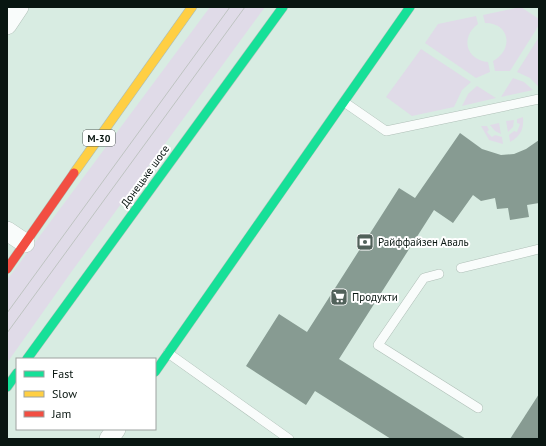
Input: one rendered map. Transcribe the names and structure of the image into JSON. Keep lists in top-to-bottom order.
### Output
{
  "streets": {
    "main road": ["М-30", "Донецьке шосе"]
  },
  "places": {
    "bank": ["Райффайзен Аваль"],
    "supermarket": ["Продукти"]
  },
  "legend": ["Fast", "Slow", "Jam"]
}
